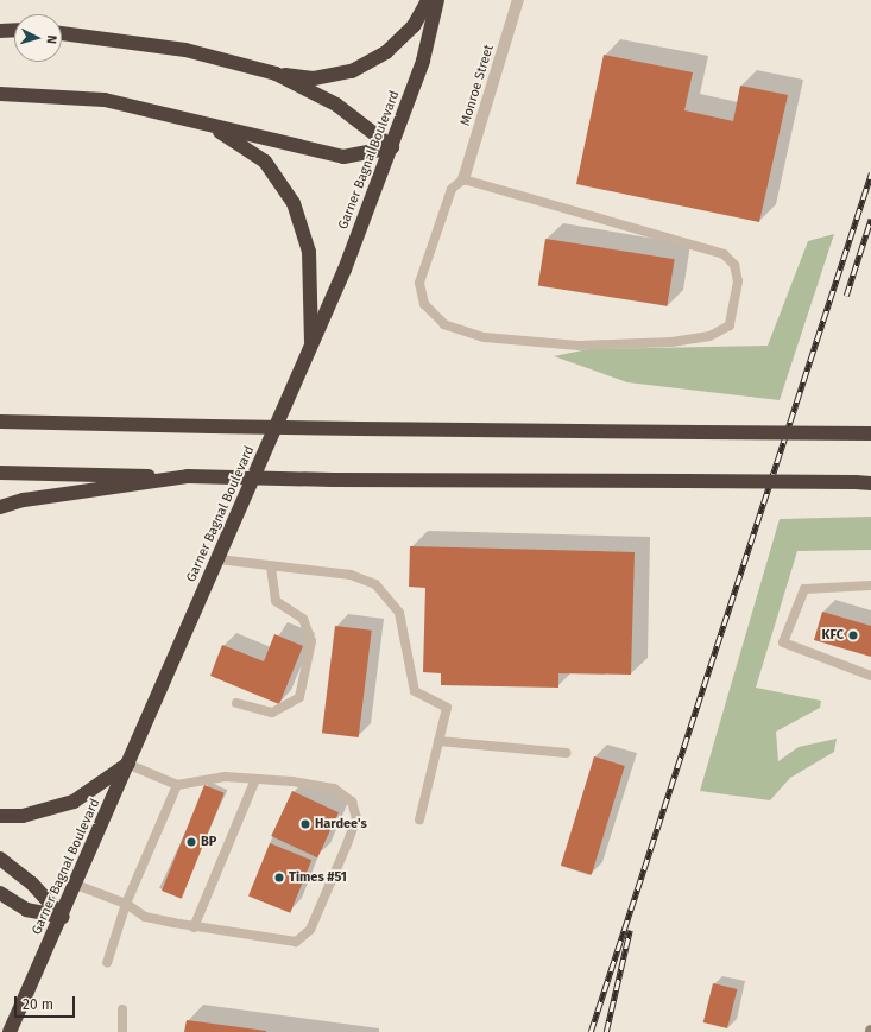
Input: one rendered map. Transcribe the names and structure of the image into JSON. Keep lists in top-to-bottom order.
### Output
{
  "streets": {
    "highway": ["Garner Bagnal Boulevard"],
    "street": ["Monroe Street"]
  },
  "places": [
    "KFC",
    "Hardee's",
    "BP",
    "Times #51"
  ],
  "scale_bar": "20 m",
  "north": "right"
}
